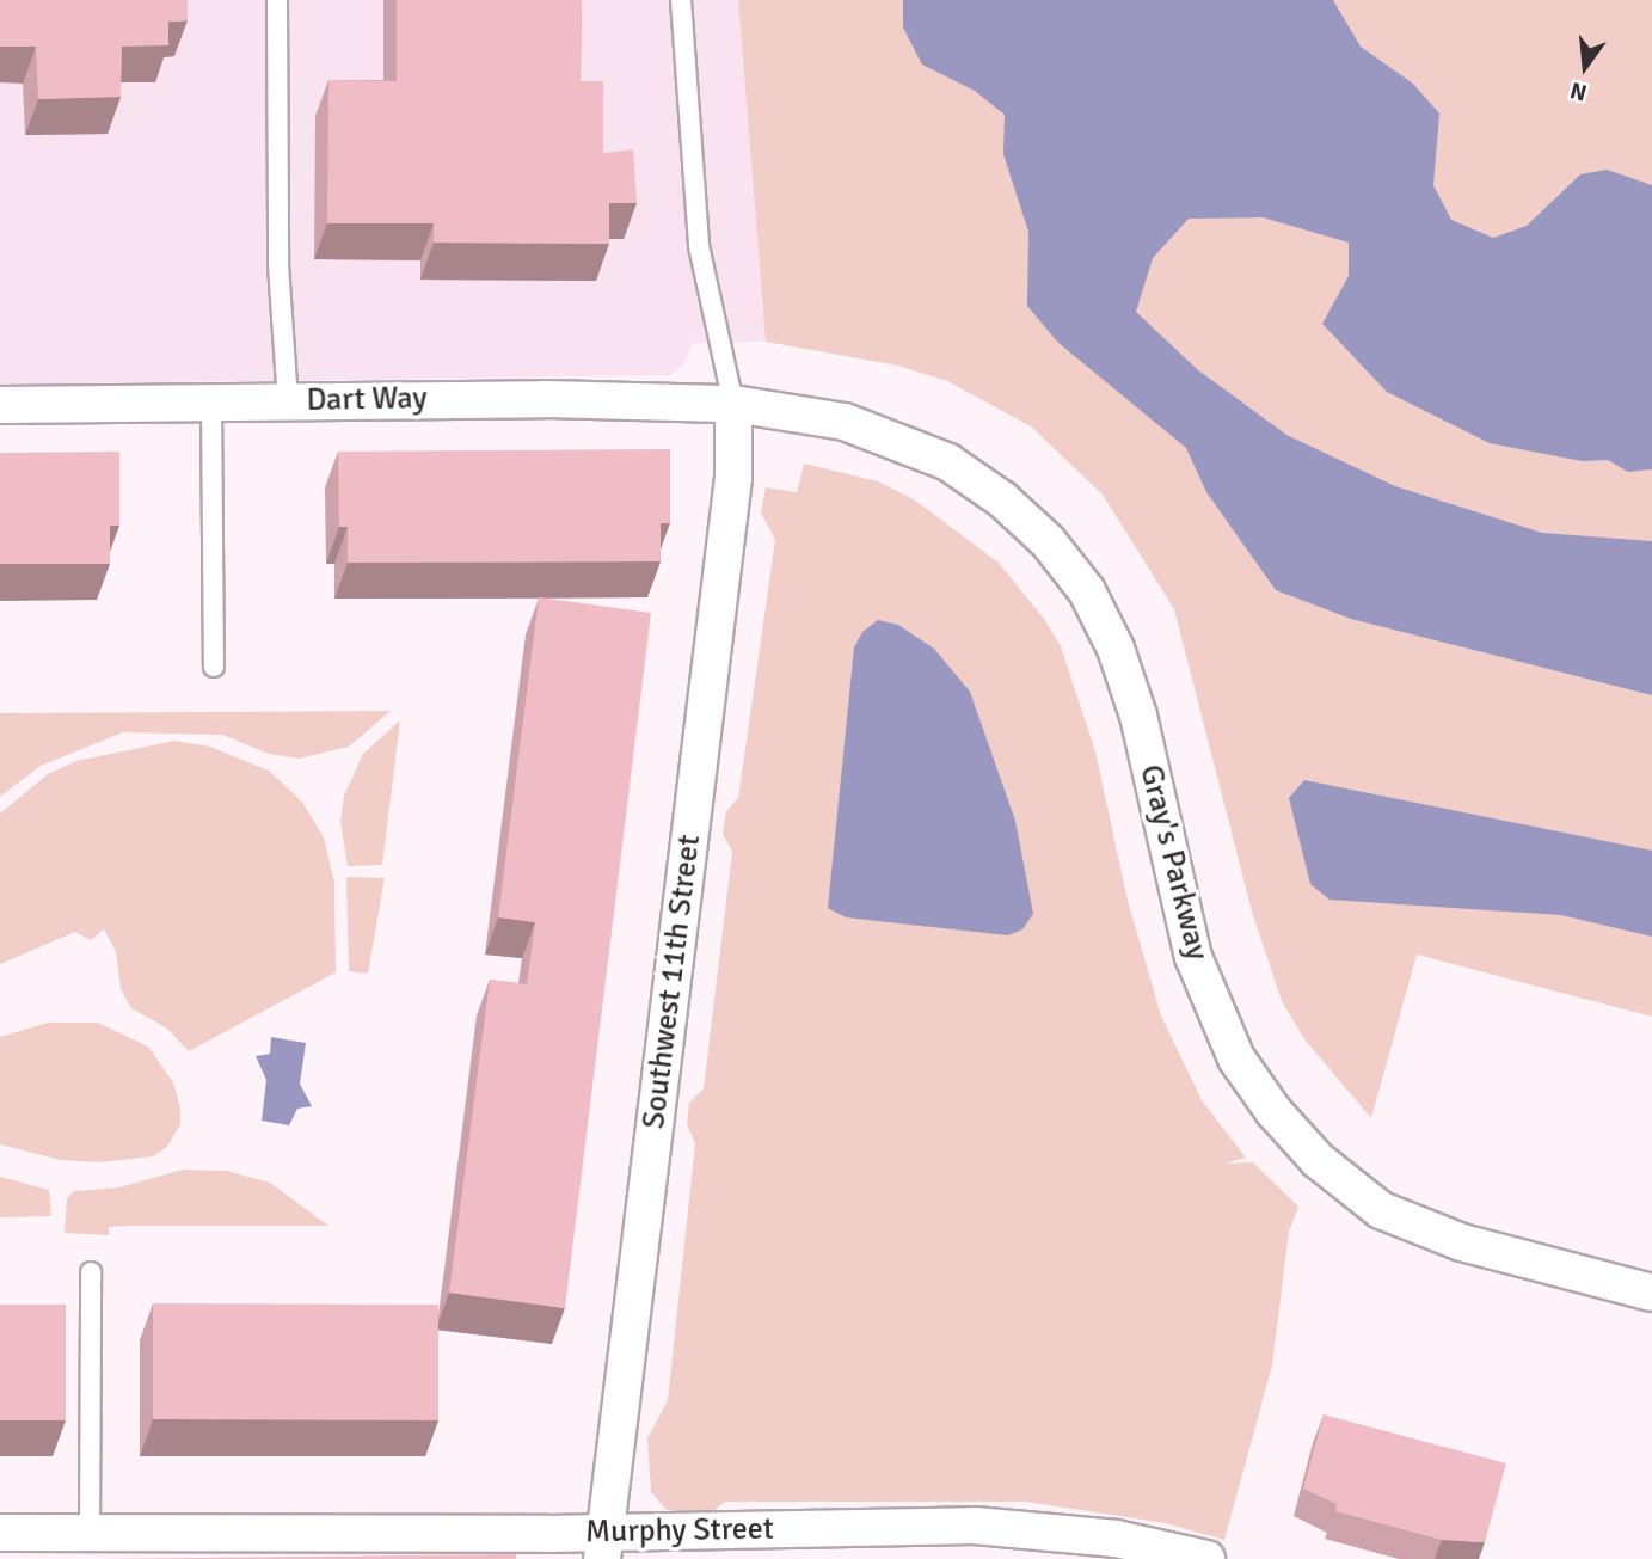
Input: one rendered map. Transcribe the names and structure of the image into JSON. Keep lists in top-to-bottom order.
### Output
{
  "streets": {
    "street": [
      "Dart Way",
      "Gray's Parkway",
      "Southwest 11th Street",
      "Murphy Street"
    ]
  },
  "crossings": [
    ["Dart Way", "Gray's Parkway"],
    ["Dart Way", "Southwest 11th Street"],
    ["Gray's Parkway", "Southwest 11th Street"],
    ["Southwest 11th Street", "Murphy Street"]
  ],
  "north": "bottom"
}
